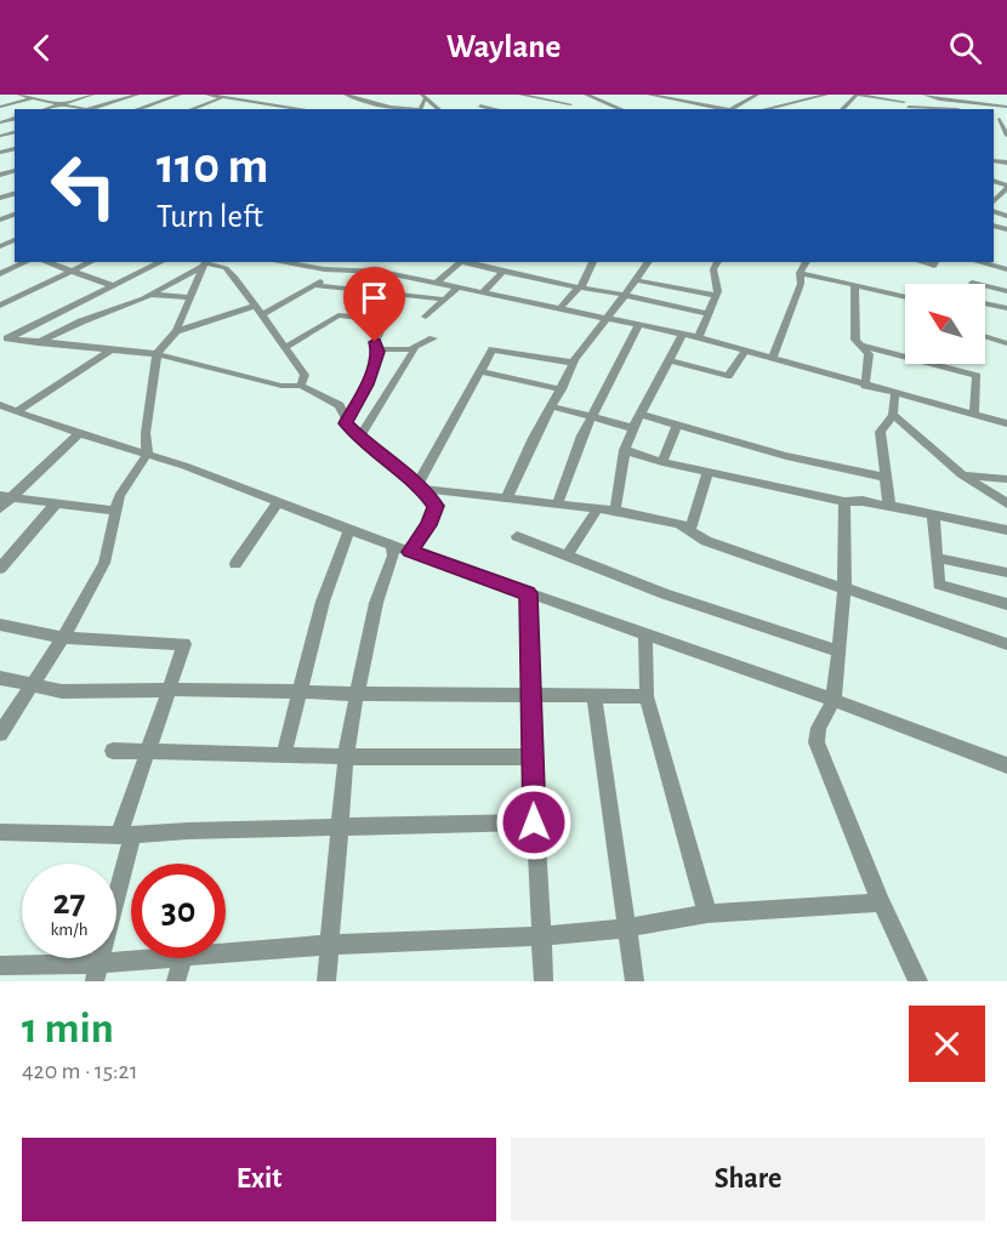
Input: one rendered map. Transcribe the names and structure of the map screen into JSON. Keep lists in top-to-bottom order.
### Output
{
  "north": "top left",
  "page": {
    "header": "Waylane",
    "turn": ["110 m", "Turn left"],
    "speed": "27 km/h",
    "limit": "30",
    "heading": ["1 min", "420 m · 15:21"],
    "buttons": ["Exit", "Share"]
  }
}
